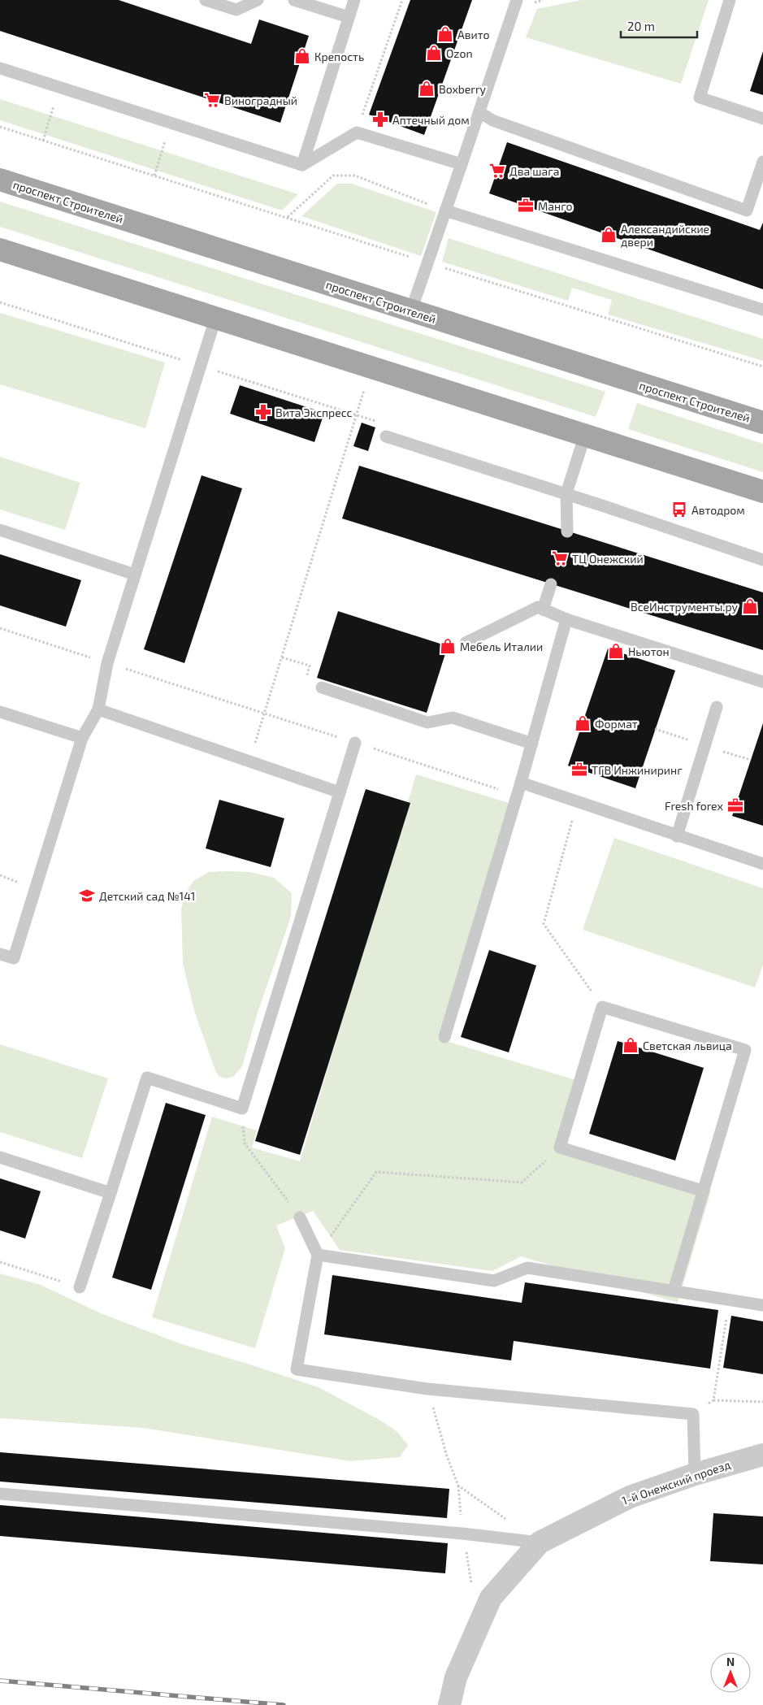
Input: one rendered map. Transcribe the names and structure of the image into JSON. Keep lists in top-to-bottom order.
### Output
{
  "streets": {
    "main road": ["проспект Строителей"],
    "street": ["1-й Онежский проезд"]
  },
  "places": {
    "shop": [
      "Авито",
      "Ozon",
      "Крепость",
      "Boxberry",
      "Александийские двери",
      "ВсеИнструменты.ру",
      "Мебель Италии",
      "Ньютон",
      "Формат",
      "Светская львица"
    ],
    "supermarket": ["Виноградный", "Два шага", "ТЦ Онежский"],
    "pharmacy": ["Аптечный дом", "Вита Экспресс"],
    "office": ["Манго", "ТГВ Инжиниринг", "Fresh forex"],
    "bus stop": ["Автодром"],
    "school or university": ["Детский сад №141"]
  },
  "scale_bar": "20 m",
  "north": "top"
}
